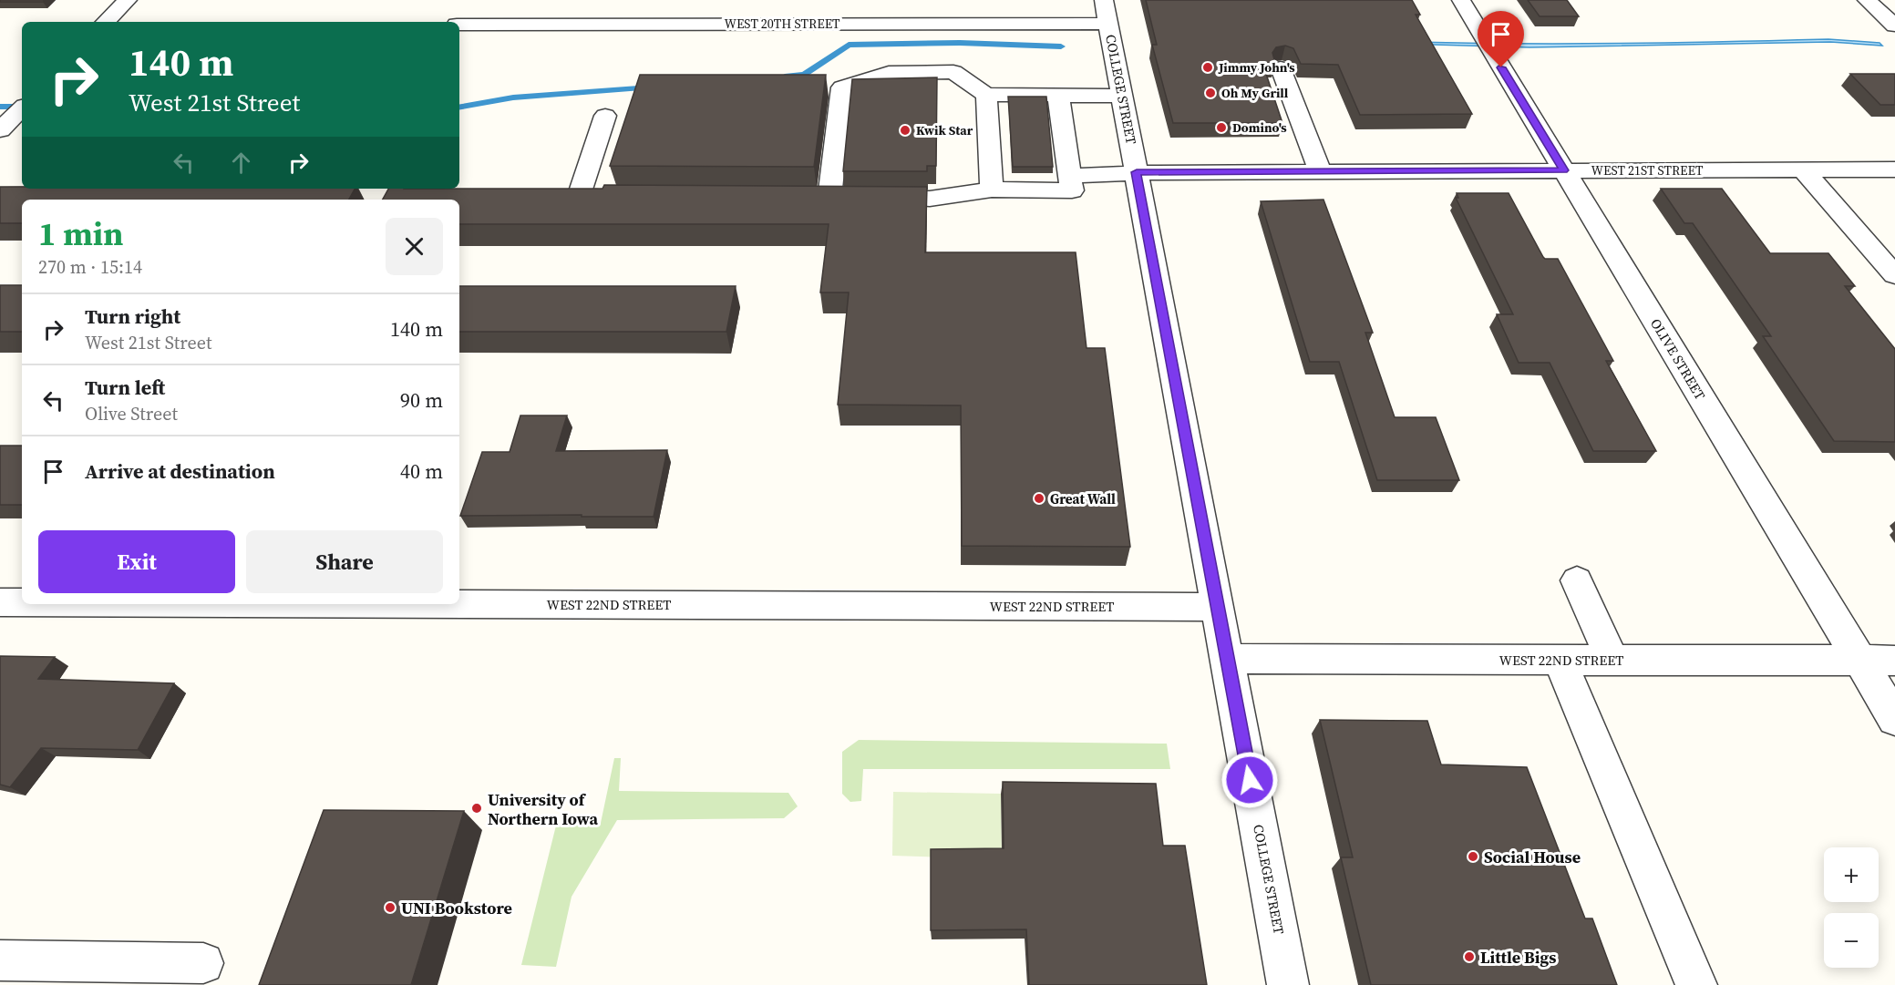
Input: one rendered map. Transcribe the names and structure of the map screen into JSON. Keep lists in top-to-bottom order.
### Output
{
  "streets": {
    "street": [
      "WEST 20TH STREET",
      "COLLEGE STREET",
      "WEST 21ST STREET",
      "OLIVE STREET",
      "WEST 22ND STREET"
    ]
  },
  "crossings": [
    ["WEST 20TH STREET", "COLLEGE STREET"],
    ["COLLEGE STREET", "WEST 21ST STREET"],
    ["COLLEGE STREET", "WEST 22ND STREET"],
    ["WEST 21ST STREET", "OLIVE STREET"],
    ["OLIVE STREET", "WEST 22ND STREET"]
  ],
  "places": [
    "Jimmy John's",
    "Oh My Grill",
    "Domino's",
    "Kwik Star",
    "Great Wall",
    "University of Northern Iowa",
    "Social House",
    "UNI Bookstore",
    "Little Bigs"
  ],
  "page": {
    "turn": ["140 m", "West 21st Street"],
    "heading": ["1 min", "270 m · 15:14"],
    "list": [
      {
        "name": "Turn right",
        "note": "West 21st Street",
        "value": "140 m"
      },
      {
        "name": "Turn left",
        "note": "Olive Street",
        "value": "90 m"
      },
      {
        "name": "Arrive at destination",
        "value": "40 m"
      }
    ],
    "buttons": ["Exit", "Share"],
    "map_buttons": ["+", "−"]
  }
}
